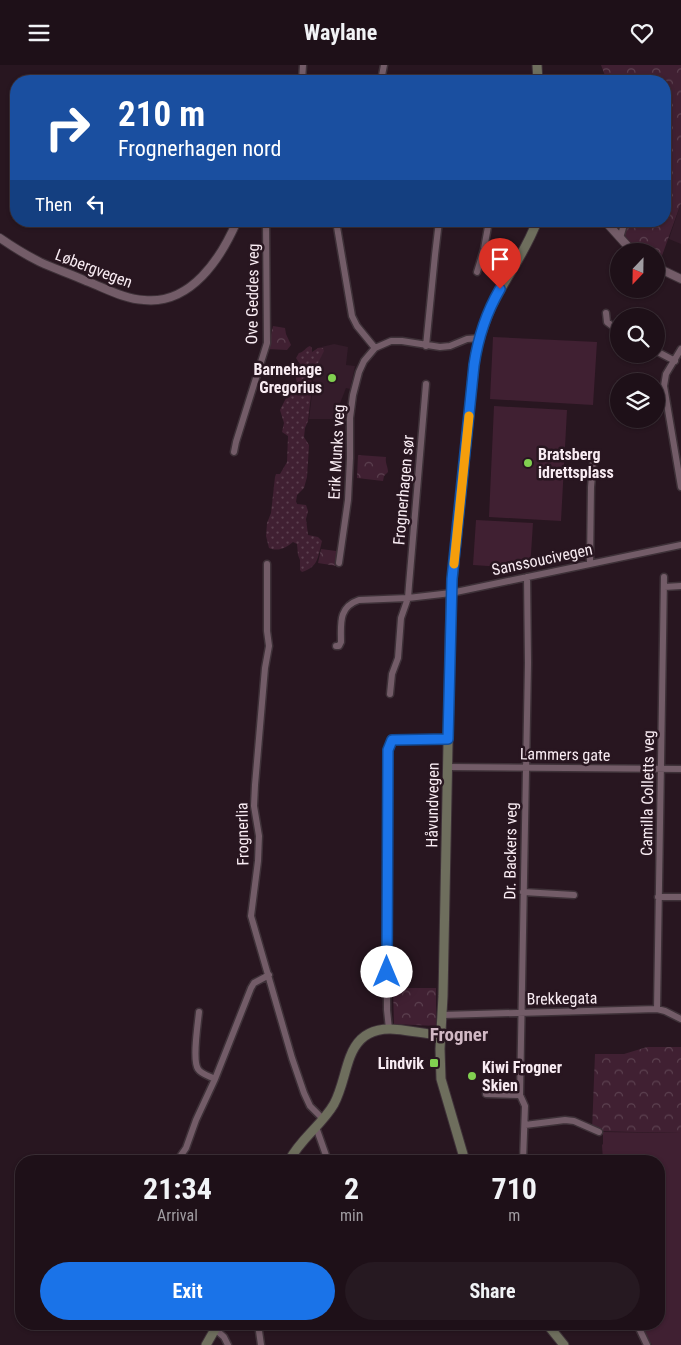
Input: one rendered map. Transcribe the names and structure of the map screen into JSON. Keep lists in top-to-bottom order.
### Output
{
  "streets": {
    "main road": ["Håvundvegen"],
    "street": [
      "Løbergvegen",
      "Ove Geddes veg",
      "Erik Munks veg",
      "Frognerhagen sør",
      "Sanssoucivegen",
      "Lammers gate",
      "Camilla Colletts veg",
      "Frognerlia",
      "Dr. Backers veg",
      "Brekkegata"
    ]
  },
  "crossings": [
    ["Frognerhagen sør", "Sanssoucivegen"],
    ["Sanssoucivegen", "Håvundvegen"],
    ["Sanssoucivegen", "Dr. Backers veg"],
    ["Lammers gate", "Camilla Colletts veg"],
    ["Lammers gate", "Håvundvegen"],
    ["Lammers gate", "Dr. Backers veg"],
    ["Camilla Colletts veg", "Brekkegata"],
    ["Håvundvegen", "Brekkegata"],
    ["Dr. Backers veg", "Brekkegata"]
  ],
  "districts": ["Frogner"],
  "places": {
    "other": ["Barnehage Gregorius", "Bratsberg idrettsplass", "Kiwi Frogner Skien"],
    "transit": ["Lindvik"]
  },
  "north": "bottom",
  "page": {
    "header": "Waylane",
    "turn": ["210 m", "Frognerhagen nord"],
    "then": "Then",
    "eta": [
      "21:34",
      "Arrival",
      "2",
      "min",
      "710",
      "m"
    ],
    "buttons": ["Exit", "Share"]
  }
}
